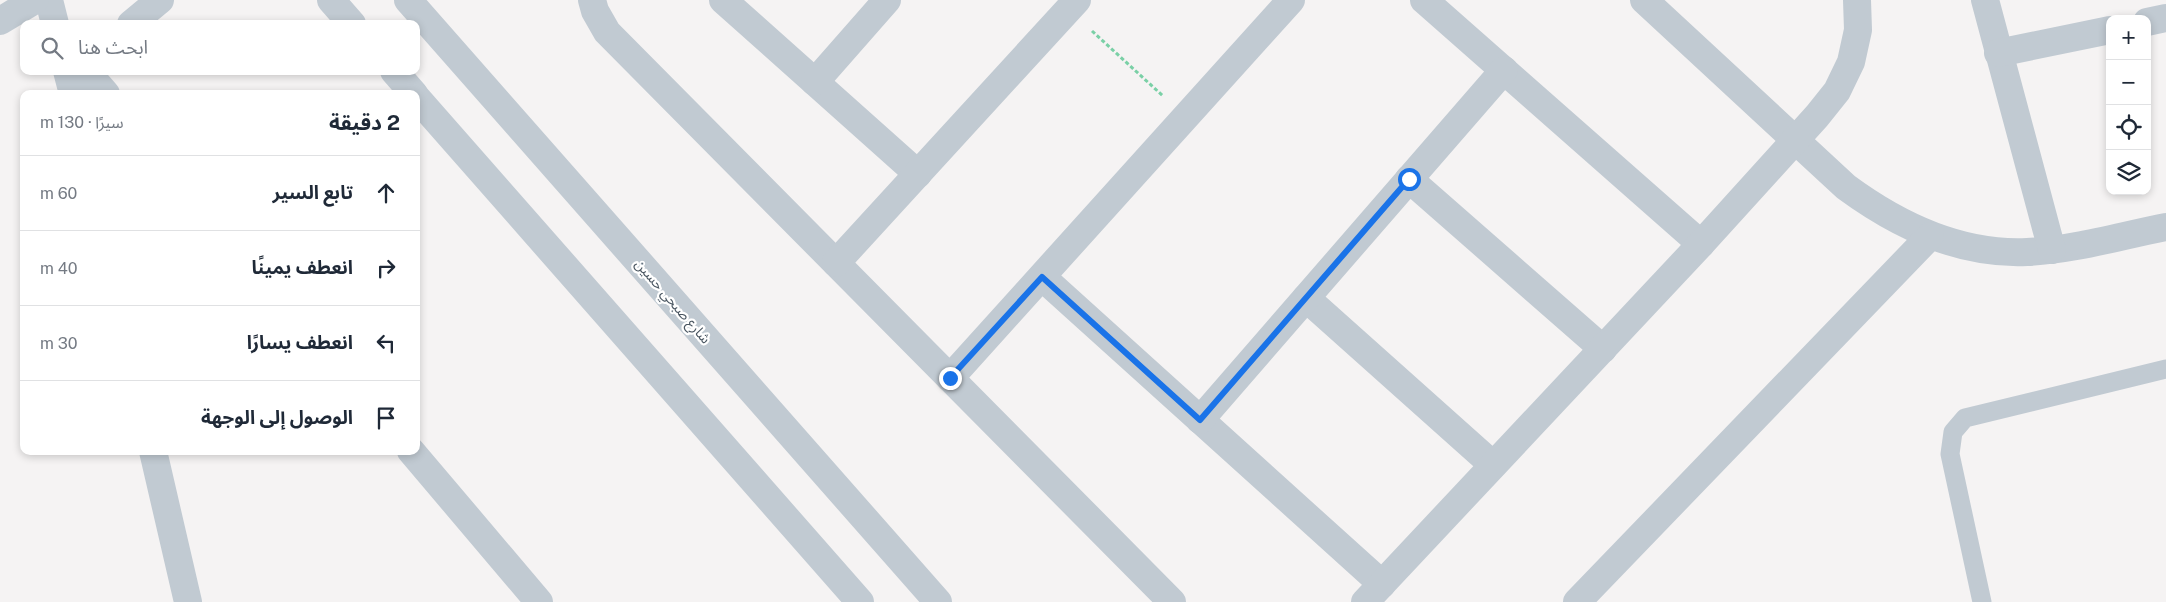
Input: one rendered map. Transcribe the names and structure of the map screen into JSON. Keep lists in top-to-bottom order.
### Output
{
  "streets": {
    "street": ["شارع صبحي حسين"]
  },
  "page": {
    "map_buttons": ["+", "−"],
    "search": "ابحث هنا",
    "heading": ["2 دقيقة", "سيرًا · 130 m"],
    "list": [
      ["تابع السير", "60 m"],
      ["انعطف يمينًا", "40 m"],
      ["انعطف يسارًا", "30 m"],
      "الوصول إلى الوجهة"
    ]
  }
}
